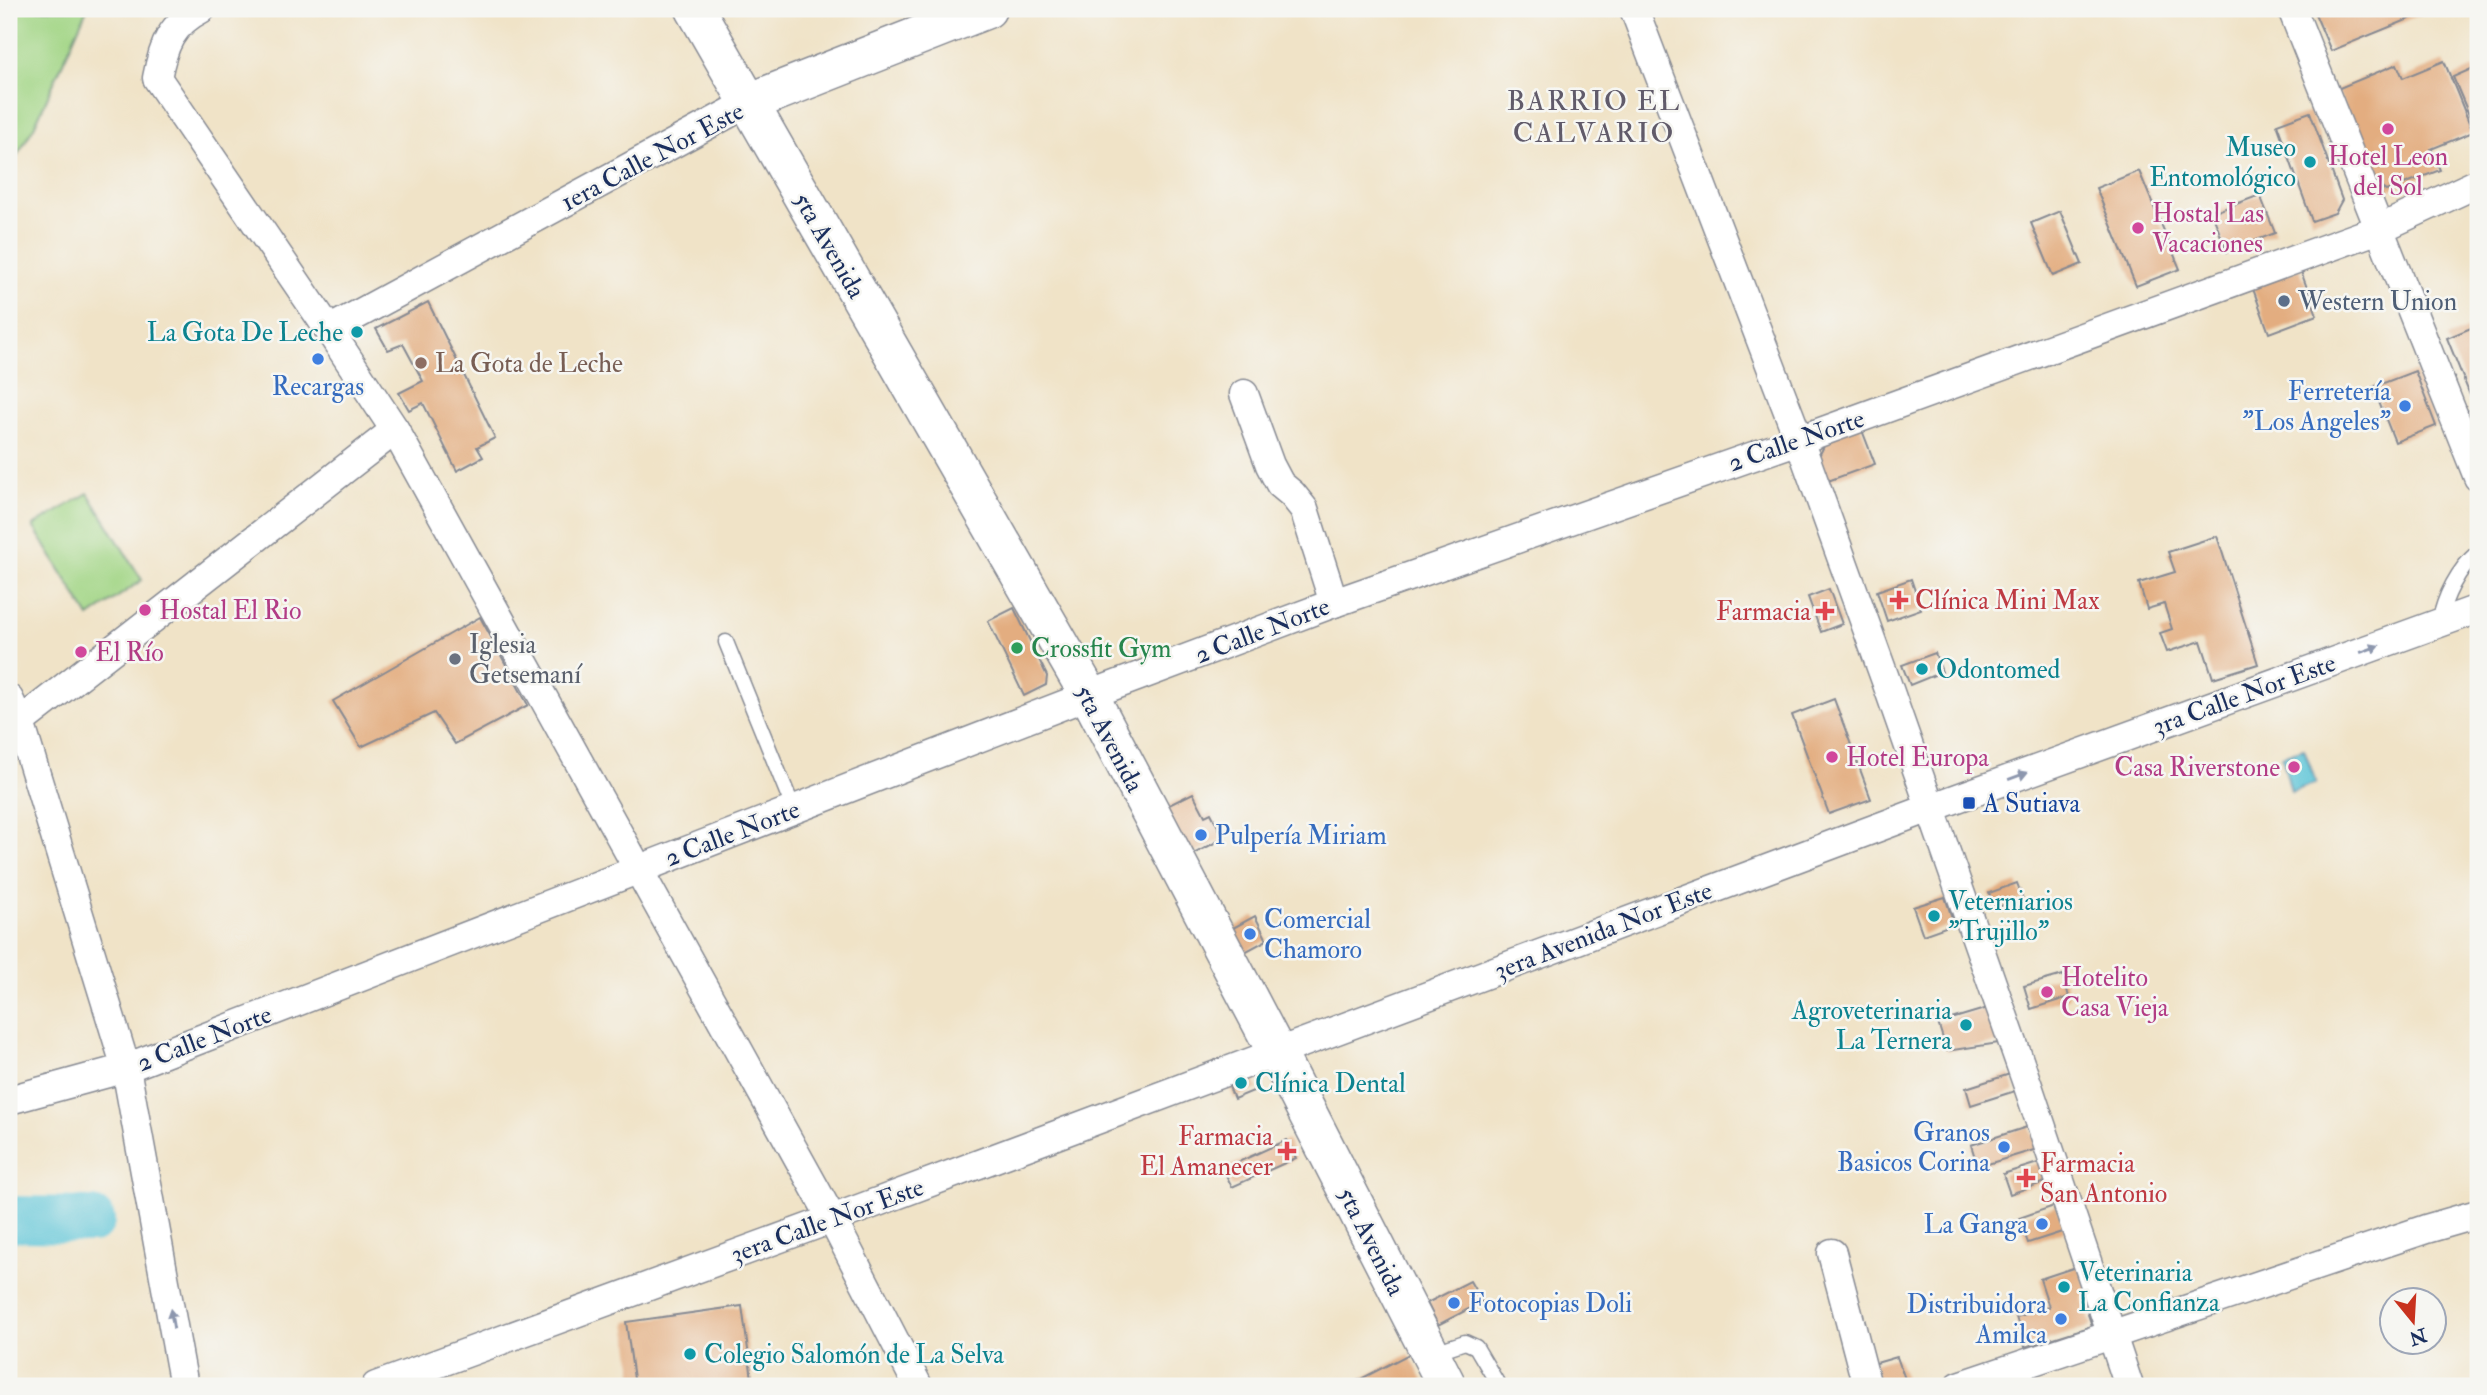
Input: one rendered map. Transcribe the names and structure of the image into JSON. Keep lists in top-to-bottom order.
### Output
{
  "streets": {
    "street": [
      "1era Calle Nor Este",
      "5ta Avenida",
      "2 Calle Norte",
      "3ra Calle Nor Este",
      "3era Avenida Nor Este",
      "3era Calle Nor Este"
    ]
  },
  "crossings": [
    ["1era Calle Nor Este", "5ta Avenida"],
    ["5ta Avenida", "2 Calle Norte"],
    ["5ta Avenida", "3era Avenida Nor Este"],
    ["5ta Avenida", "3era Calle Nor Este"],
    ["3ra Calle Nor Este", "3era Avenida Nor Este"],
    ["3era Avenida Nor Este", "3era Calle Nor Este"]
  ],
  "one_way": ["3ra Calle Nor Este"],
  "districts": ["BARRIO EL CALVARIO"],
  "places": {
    "other": [
      "Hotel Leon del Sol",
      "Museo Entomológico",
      "Hostal Las Vacaciones",
      "Western Union",
      "La Gota De Leche",
      "Recargas",
      "La Gota de Leche",
      "Ferretería \"Los Angeles\"",
      "Hostal El Rio",
      "Crossfit Gym",
      "El Río",
      "Iglesia Getsemaní",
      "Odontomed",
      "Hotel Europa",
      "Casa Riverstone",
      "Pulpería Miriam",
      "Veterniarios \"Trujillo\"",
      "Comercial Chamoro",
      "Hotelito Casa Vieja",
      "Agroveterinaria La Ternera",
      "Clínica Dental",
      "Granos Basicos Corina",
      "La Ganga",
      "Veterinaria La Confianza",
      "Fotocopias Doli",
      "Distribuidora Amilca",
      "Colegio Salomón de La Selva"
    ],
    "health": [
      "Clínica Mini Max",
      "Farmacia",
      "Farmacia El Amanecer",
      "Farmacia San Antonio"
    ],
    "transit": ["A Sutiava"]
  },
  "north": "bottom"
}
